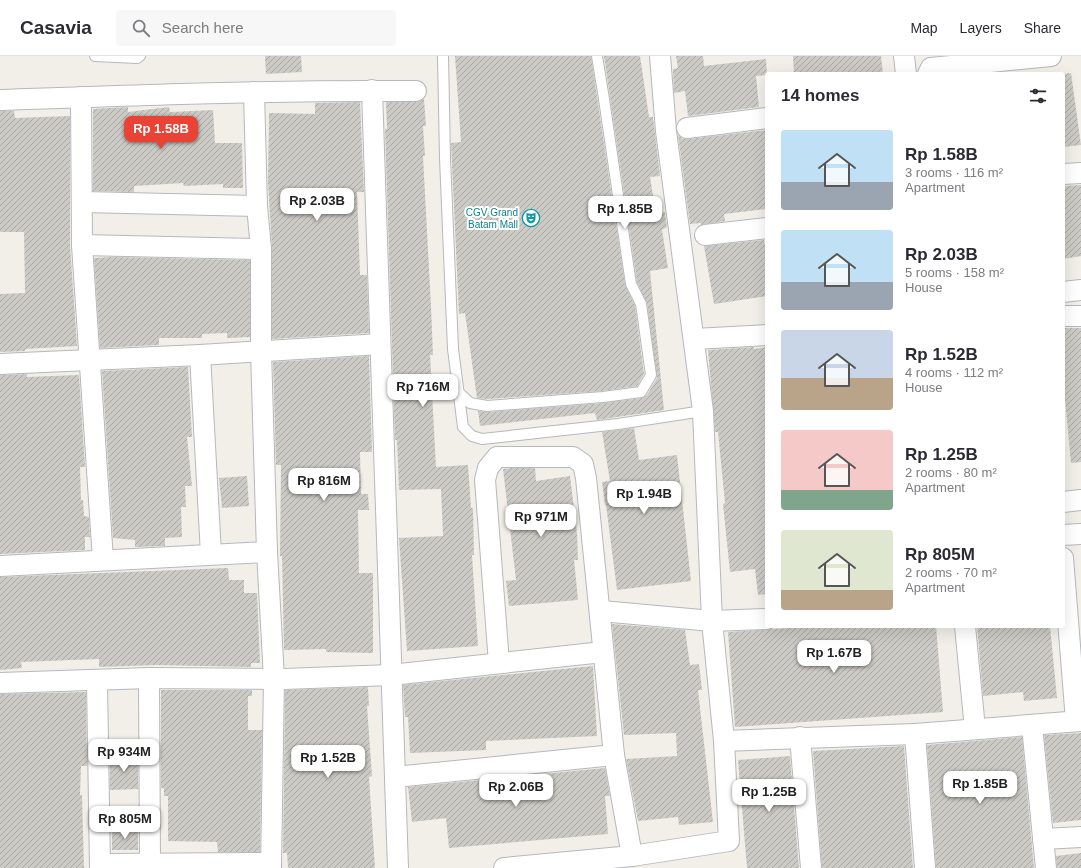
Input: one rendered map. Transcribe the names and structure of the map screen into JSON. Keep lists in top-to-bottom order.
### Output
{
  "places": {
    "theatre": ["CGV Grand Batam Mall"]
  },
  "page": {
    "header": "Casavia",
    "search": "Search here",
    "nav": ["Map", "Layers", "Share"],
    "heading": "14 homes",
    "price": [
      "Rp 1.58B",
      "Rp 2.03B",
      "Rp 1.85B",
      "Rp 716M",
      "Rp 816M",
      "Rp 1.94B",
      "Rp 971M",
      "Rp 1.67B",
      "Rp 934M",
      "Rp 1.52B",
      "Rp 1.85B",
      "Rp 2.06B",
      "Rp 1.25B",
      "Rp 805M"
    ],
    "list": [
      {
        "name": "Rp 1.58B",
        "note": "3 rooms · 116 m² · Apartment"
      },
      {
        "name": "Rp 2.03B",
        "note": "5 rooms · 158 m² · House"
      },
      {
        "name": "Rp 1.52B",
        "note": "4 rooms · 112 m² · House"
      },
      {
        "name": "Rp 1.25B",
        "note": "2 rooms · 80 m² · Apartment"
      },
      {
        "name": "Rp 805M",
        "note": "2 rooms · 70 m² · Apartment"
      }
    ]
  }
}
